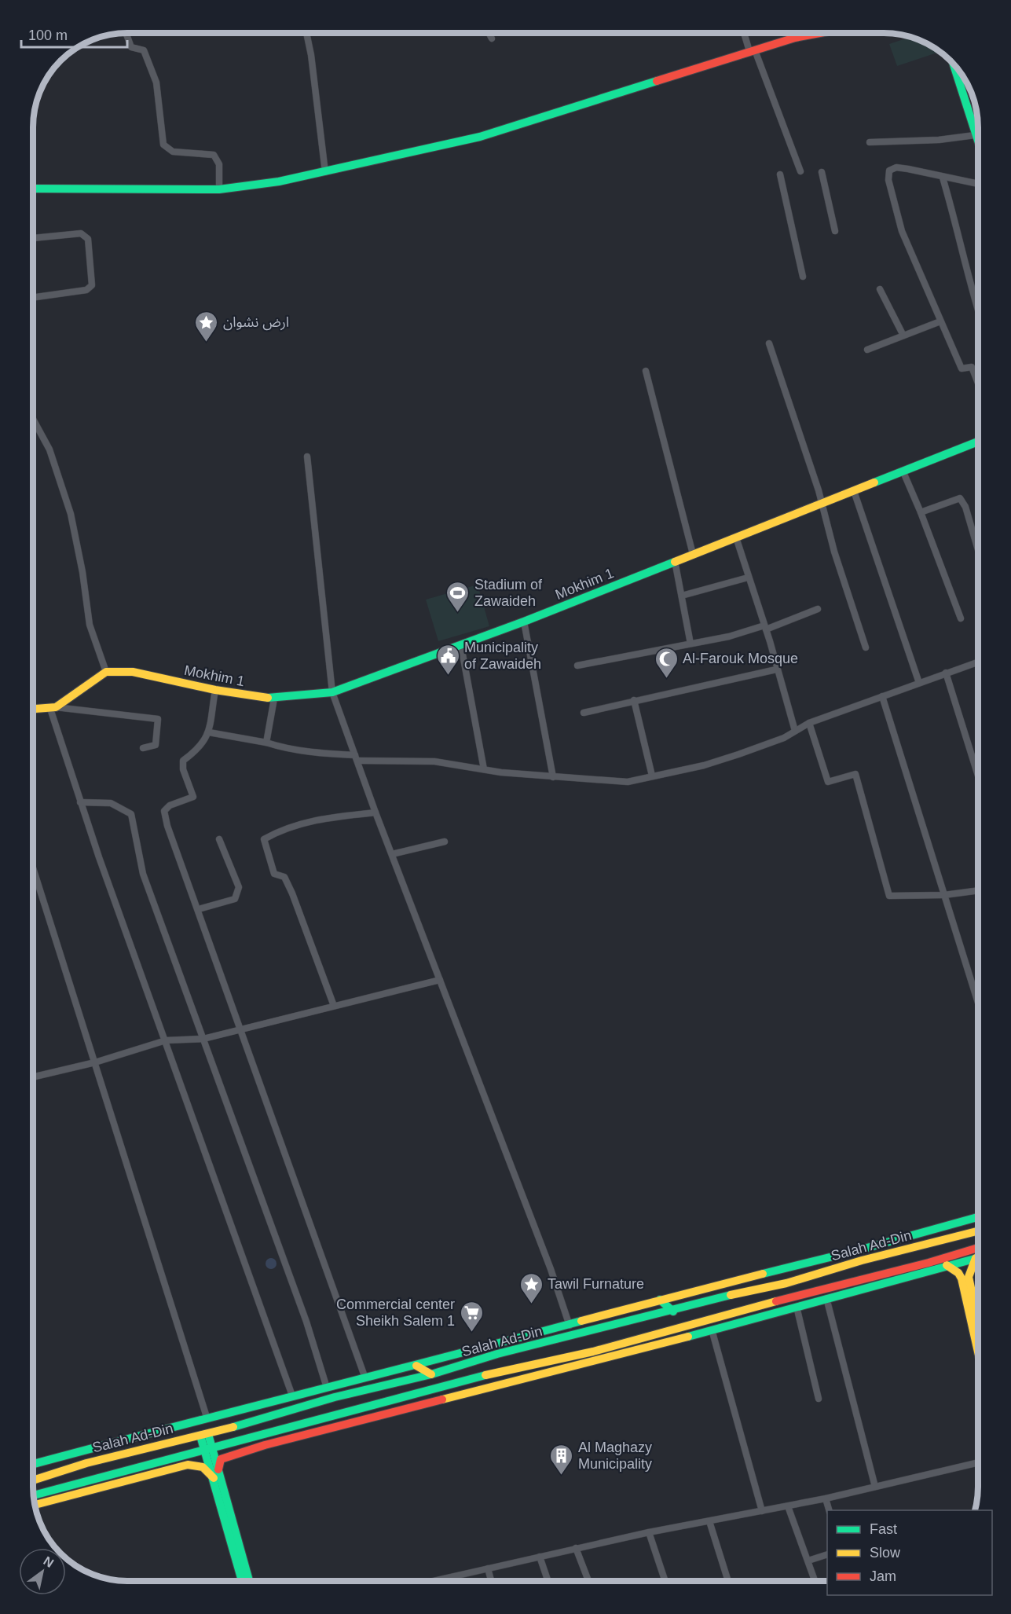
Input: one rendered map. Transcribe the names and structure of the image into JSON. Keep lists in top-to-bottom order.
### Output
{
  "streets": {
    "main road": ["Mokhim 1", "Salah Ad-Din"]
  },
  "places": {
    "place": ["ارض نشوان", "Tawil Furnature"],
    "sports": ["Stadium of Zawaideh"],
    "public building": ["Municipality of Zawaideh"],
    "mosque": ["Al-Farouk Mosque"],
    "supermarket": ["Commercial center Sheikh Salem 1"],
    "building": ["Al Maghazy Municipality"]
  },
  "legend": ["Fast", "Slow", "Jam"],
  "scale_bar": "100 m",
  "north": "top right"
}
